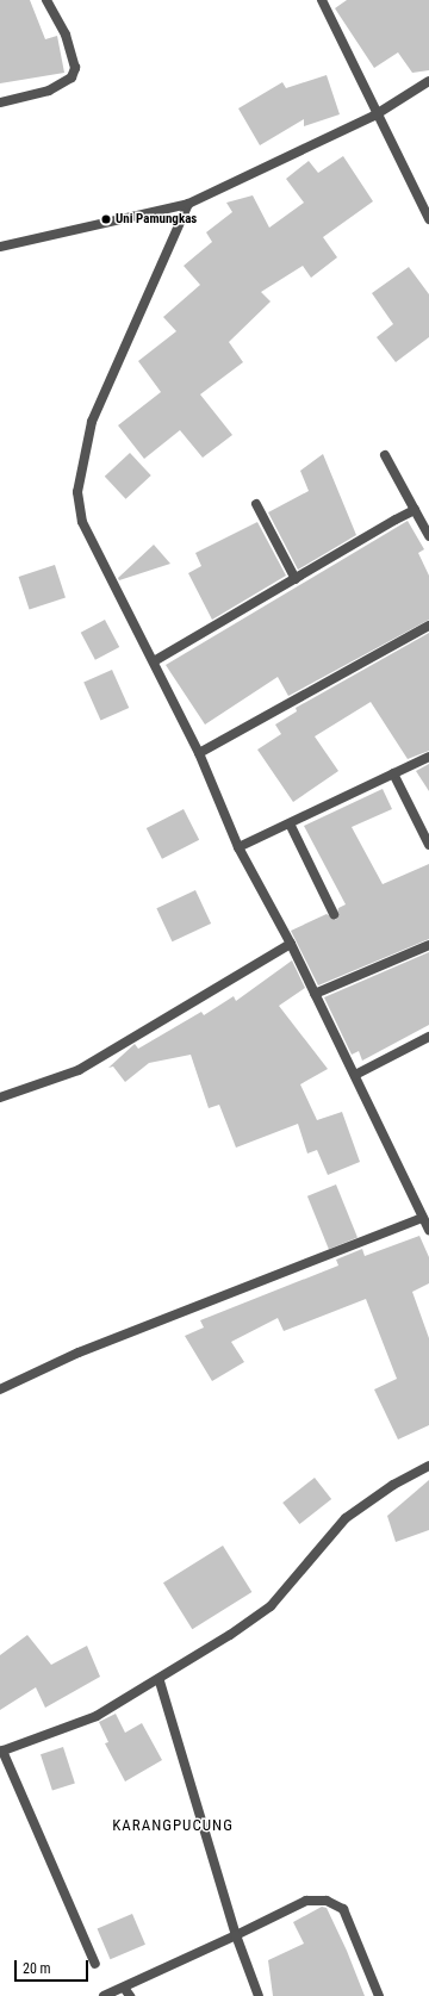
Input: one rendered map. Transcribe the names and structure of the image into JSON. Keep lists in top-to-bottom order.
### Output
{
  "districts": ["KARANGPUCUNG"],
  "places": ["Uni Pamungkas"],
  "scale_bar": "20 m"
}
